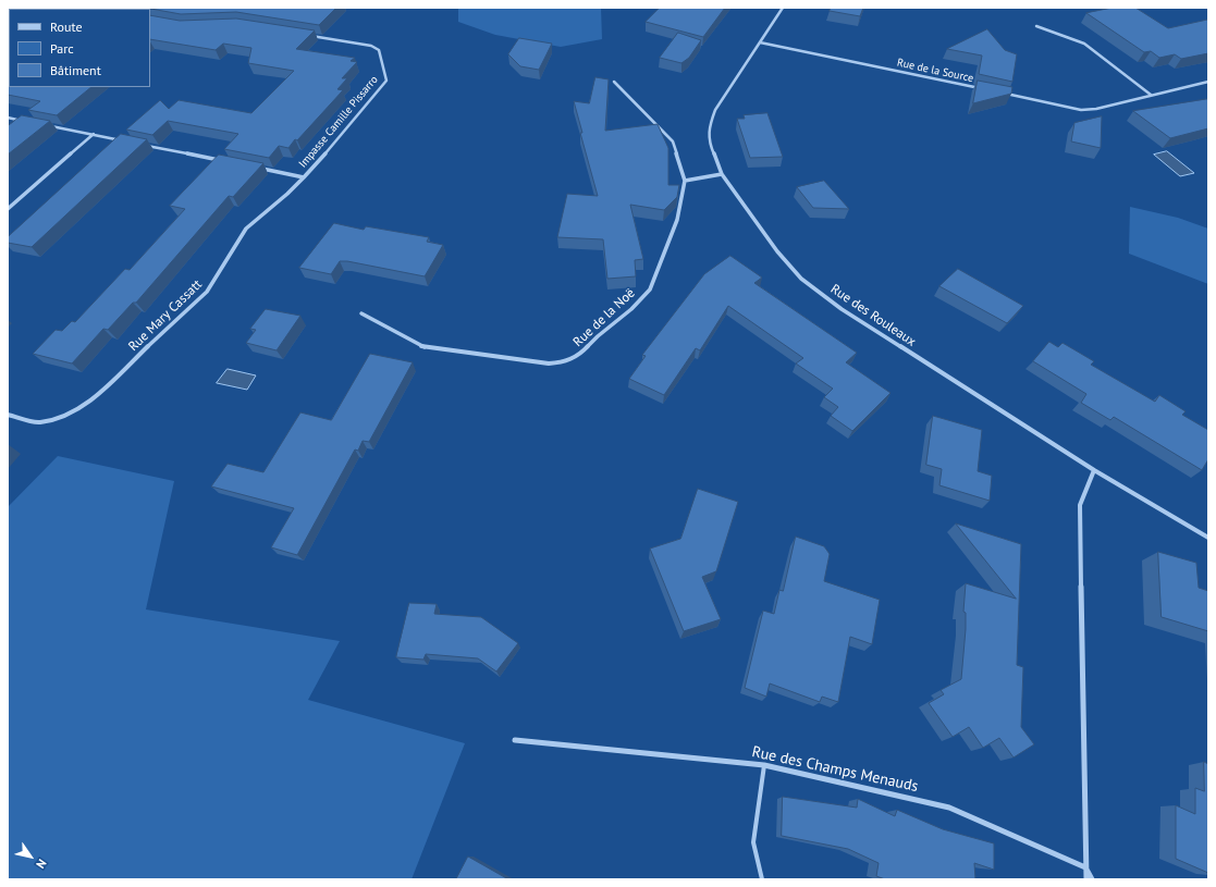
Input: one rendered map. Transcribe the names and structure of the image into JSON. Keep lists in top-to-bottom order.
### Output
{
  "streets": {
    "street": [
      "Rue de la Source",
      "Impasse Camille Pissarro",
      "Rue Mary Cassatt",
      "Rue des Rouleaux",
      "Rue de la Noë",
      "Rue des Champs Menauds"
    ]
  },
  "crossings": [
    ["Rue de la Source", "Rue des Rouleaux"],
    ["Impasse Camille Pissarro", "Rue Mary Cassatt"]
  ],
  "legend": ["Route", "Parc", "Bâtiment"],
  "north": "bottom right"
}
